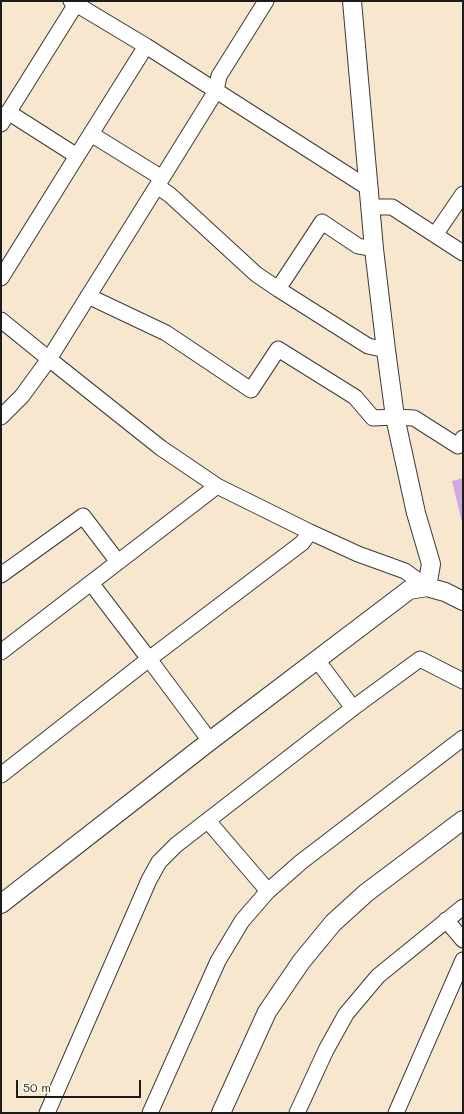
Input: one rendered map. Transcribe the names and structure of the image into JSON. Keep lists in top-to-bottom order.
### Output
{
  "scale_bar": "50 m"
}
